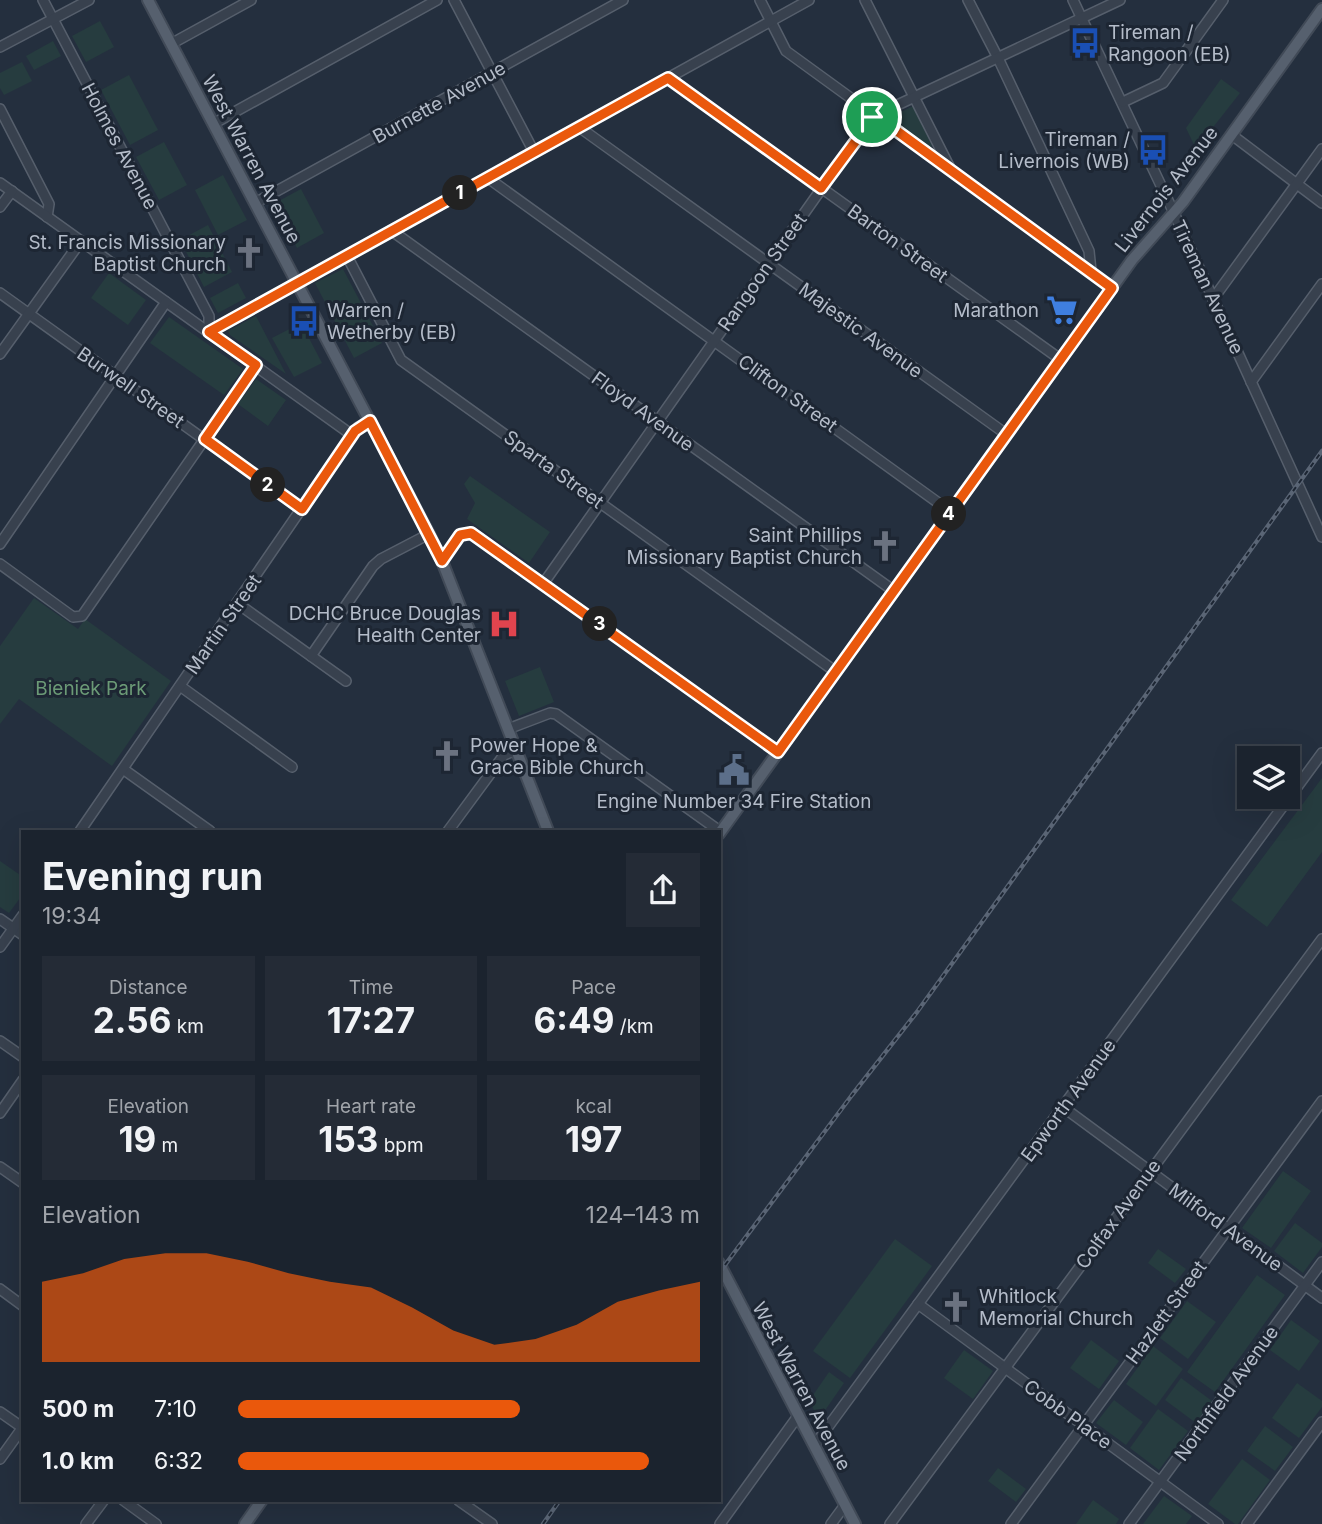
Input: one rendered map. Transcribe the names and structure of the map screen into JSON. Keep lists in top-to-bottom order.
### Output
{
  "streets": {
    "main road": ["West Warren Avenue", "Livernois Avenue"],
    "street": [
      "Burnette Avenue",
      "Holmes Avenue",
      "Barton Street",
      "Rangoon Street",
      "Tireman Avenue",
      "Majestic Avenue",
      "Burwell Street",
      "Clifton Street",
      "Floyd Avenue",
      "Sparta Street",
      "Martin Street",
      "Epworth Avenue",
      "Colfax Avenue",
      "Milford Avenue",
      "Hazlett Street",
      "Northfield Avenue",
      "Cobb Place"
    ]
  },
  "crossings": [
    ["Burnette Avenue", "West Warren Avenue"],
    ["West Warren Avenue", "Martin Street"],
    ["West Warren Avenue", "Epworth Avenue"],
    ["Livernois Avenue", "Barton Street"],
    ["Livernois Avenue", "Tireman Avenue"],
    ["Livernois Avenue", "Majestic Avenue"],
    ["Livernois Avenue", "Clifton Street"],
    ["Livernois Avenue", "Floyd Avenue"],
    ["Livernois Avenue", "Sparta Street"],
    ["Barton Street", "Rangoon Street"],
    ["Rangoon Street", "Tireman Avenue"],
    ["Rangoon Street", "Majestic Avenue"],
    ["Rangoon Street", "Clifton Street"],
    ["Rangoon Street", "Floyd Avenue"],
    ["Rangoon Street", "Sparta Street"],
    ["Burwell Street", "Martin Street"],
    ["Epworth Avenue", "Milford Avenue"],
    ["Epworth Avenue", "Cobb Place"],
    ["Colfax Avenue", "Milford Avenue"],
    ["Colfax Avenue", "Cobb Place"],
    ["Milford Avenue", "Hazlett Street"],
    ["Milford Avenue", "Northfield Avenue"],
    ["Hazlett Street", "Cobb Place"],
    ["Northfield Avenue", "Cobb Place"]
  ],
  "parks": ["Bieniek Park"],
  "places": {
    "bus stop": ["Tireman / Rangoon (EB)", "Tireman / Livernois (WB)", "Warren / Wetherby (EB)"],
    "church": [
      "St. Francis Missionary Baptist Church",
      "Saint Phillips Missionary Baptist Church",
      "Power Hope & Grace Bible Church",
      "Whitlock Memorial Church"
    ],
    "supermarket": ["Marathon"],
    "hospital": ["DCHC Bruce Douglas Health Center"],
    "public building": ["Engine Number 34 Fire Station"]
  },
  "page": {
    "pins": [
      "1",
      "2",
      "4",
      "3"
    ],
    "heading": ["Evening run", "19:34"],
    "stats": [
      ["Distance", "2.56 km"],
      ["Time", "17:27"],
      ["Pace", "6:49 /km"],
      ["Elevation", "19 m"],
      ["Heart rate", "153 bpm"],
      ["kcal", "197"]
    ],
    "chart": ["Elevation", "124–143 m"],
    "list": [
      {
        "name": "500 m",
        "note": "7:10"
      },
      {
        "name": "1.0 km",
        "note": "6:32"
      }
    ]
  }
}
